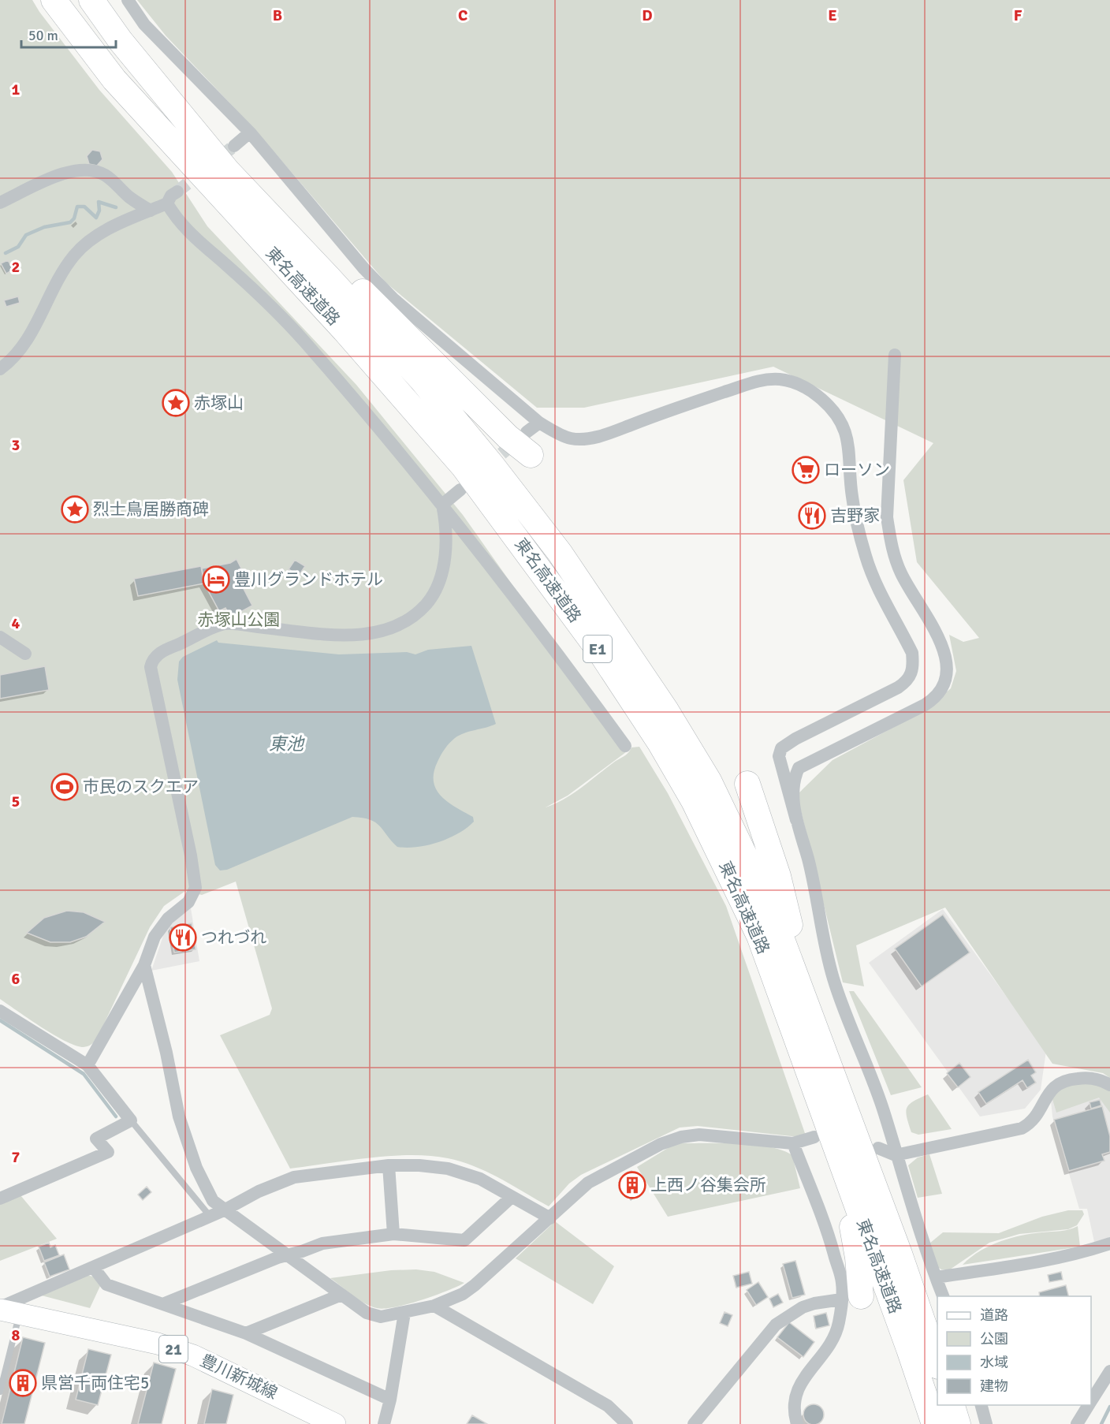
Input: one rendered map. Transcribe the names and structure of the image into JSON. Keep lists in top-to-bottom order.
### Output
{
  "streets": {
    "highway": ["東名高速道路", "E1"],
    "main road": ["21", "豊川新城線"]
  },
  "water": ["東池"],
  "parks": ["赤塚山公園"],
  "places": {
    "place": ["赤塚山", "烈士鳥居勝商碑"],
    "supermarket": ["ローソン"],
    "restaurant": ["吉野家", "つれづれ"],
    "hotel": ["豊川グランドホテル"],
    "sports": ["市民のスクエア"],
    "building": ["上西ノ谷集会所", "県営千両住宅5"]
  },
  "legend": [
    "道路",
    "公園",
    "水域",
    "建物"
  ],
  "scale_bar": "50 m",
  "grid": {
    "columns": [
      "B",
      "C",
      "D",
      "E",
      "F"
    ],
    "rows": [
      "1",
      "2",
      "3",
      "4",
      "5",
      "6",
      "7",
      "8"
    ]
  }
}
